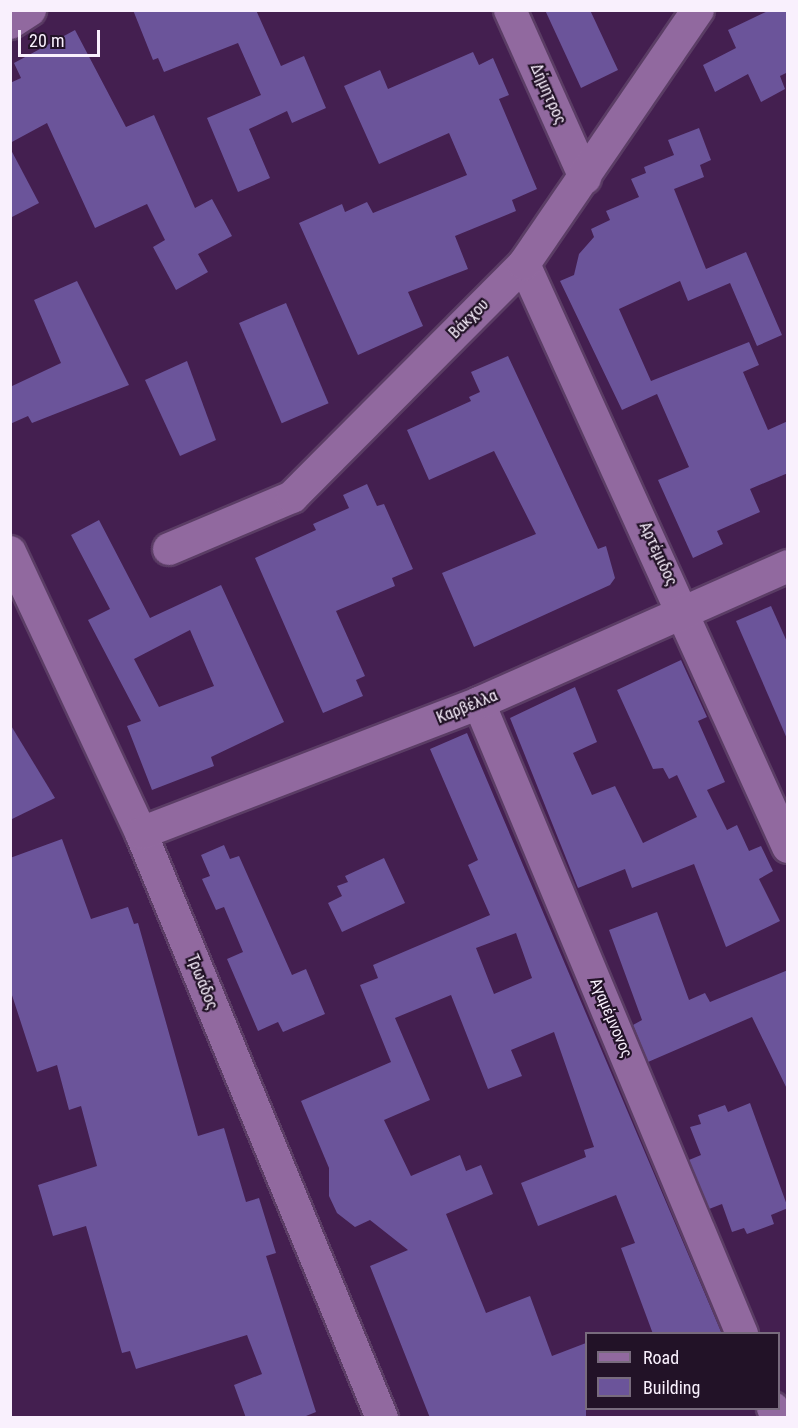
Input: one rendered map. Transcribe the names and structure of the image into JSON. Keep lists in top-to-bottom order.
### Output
{
  "streets": {
    "street": [
      "Δήμητρος",
      "Βάκχου",
      "Αρτέμιδος",
      "Καρβέλλα",
      "Τρωάδος",
      "Αγαμέμνονος"
    ]
  },
  "crossings": [
    ["Δήμητρος", "Βάκχου"],
    ["Βάκχου", "Αρτέμιδος"],
    ["Αρτέμιδος", "Καρβέλλα"],
    ["Καρβέλλα", "Τρωάδος"],
    ["Καρβέλλα", "Αγαμέμνονος"]
  ],
  "legend": ["Road", "Building"],
  "scale_bar": "20 m"
}
